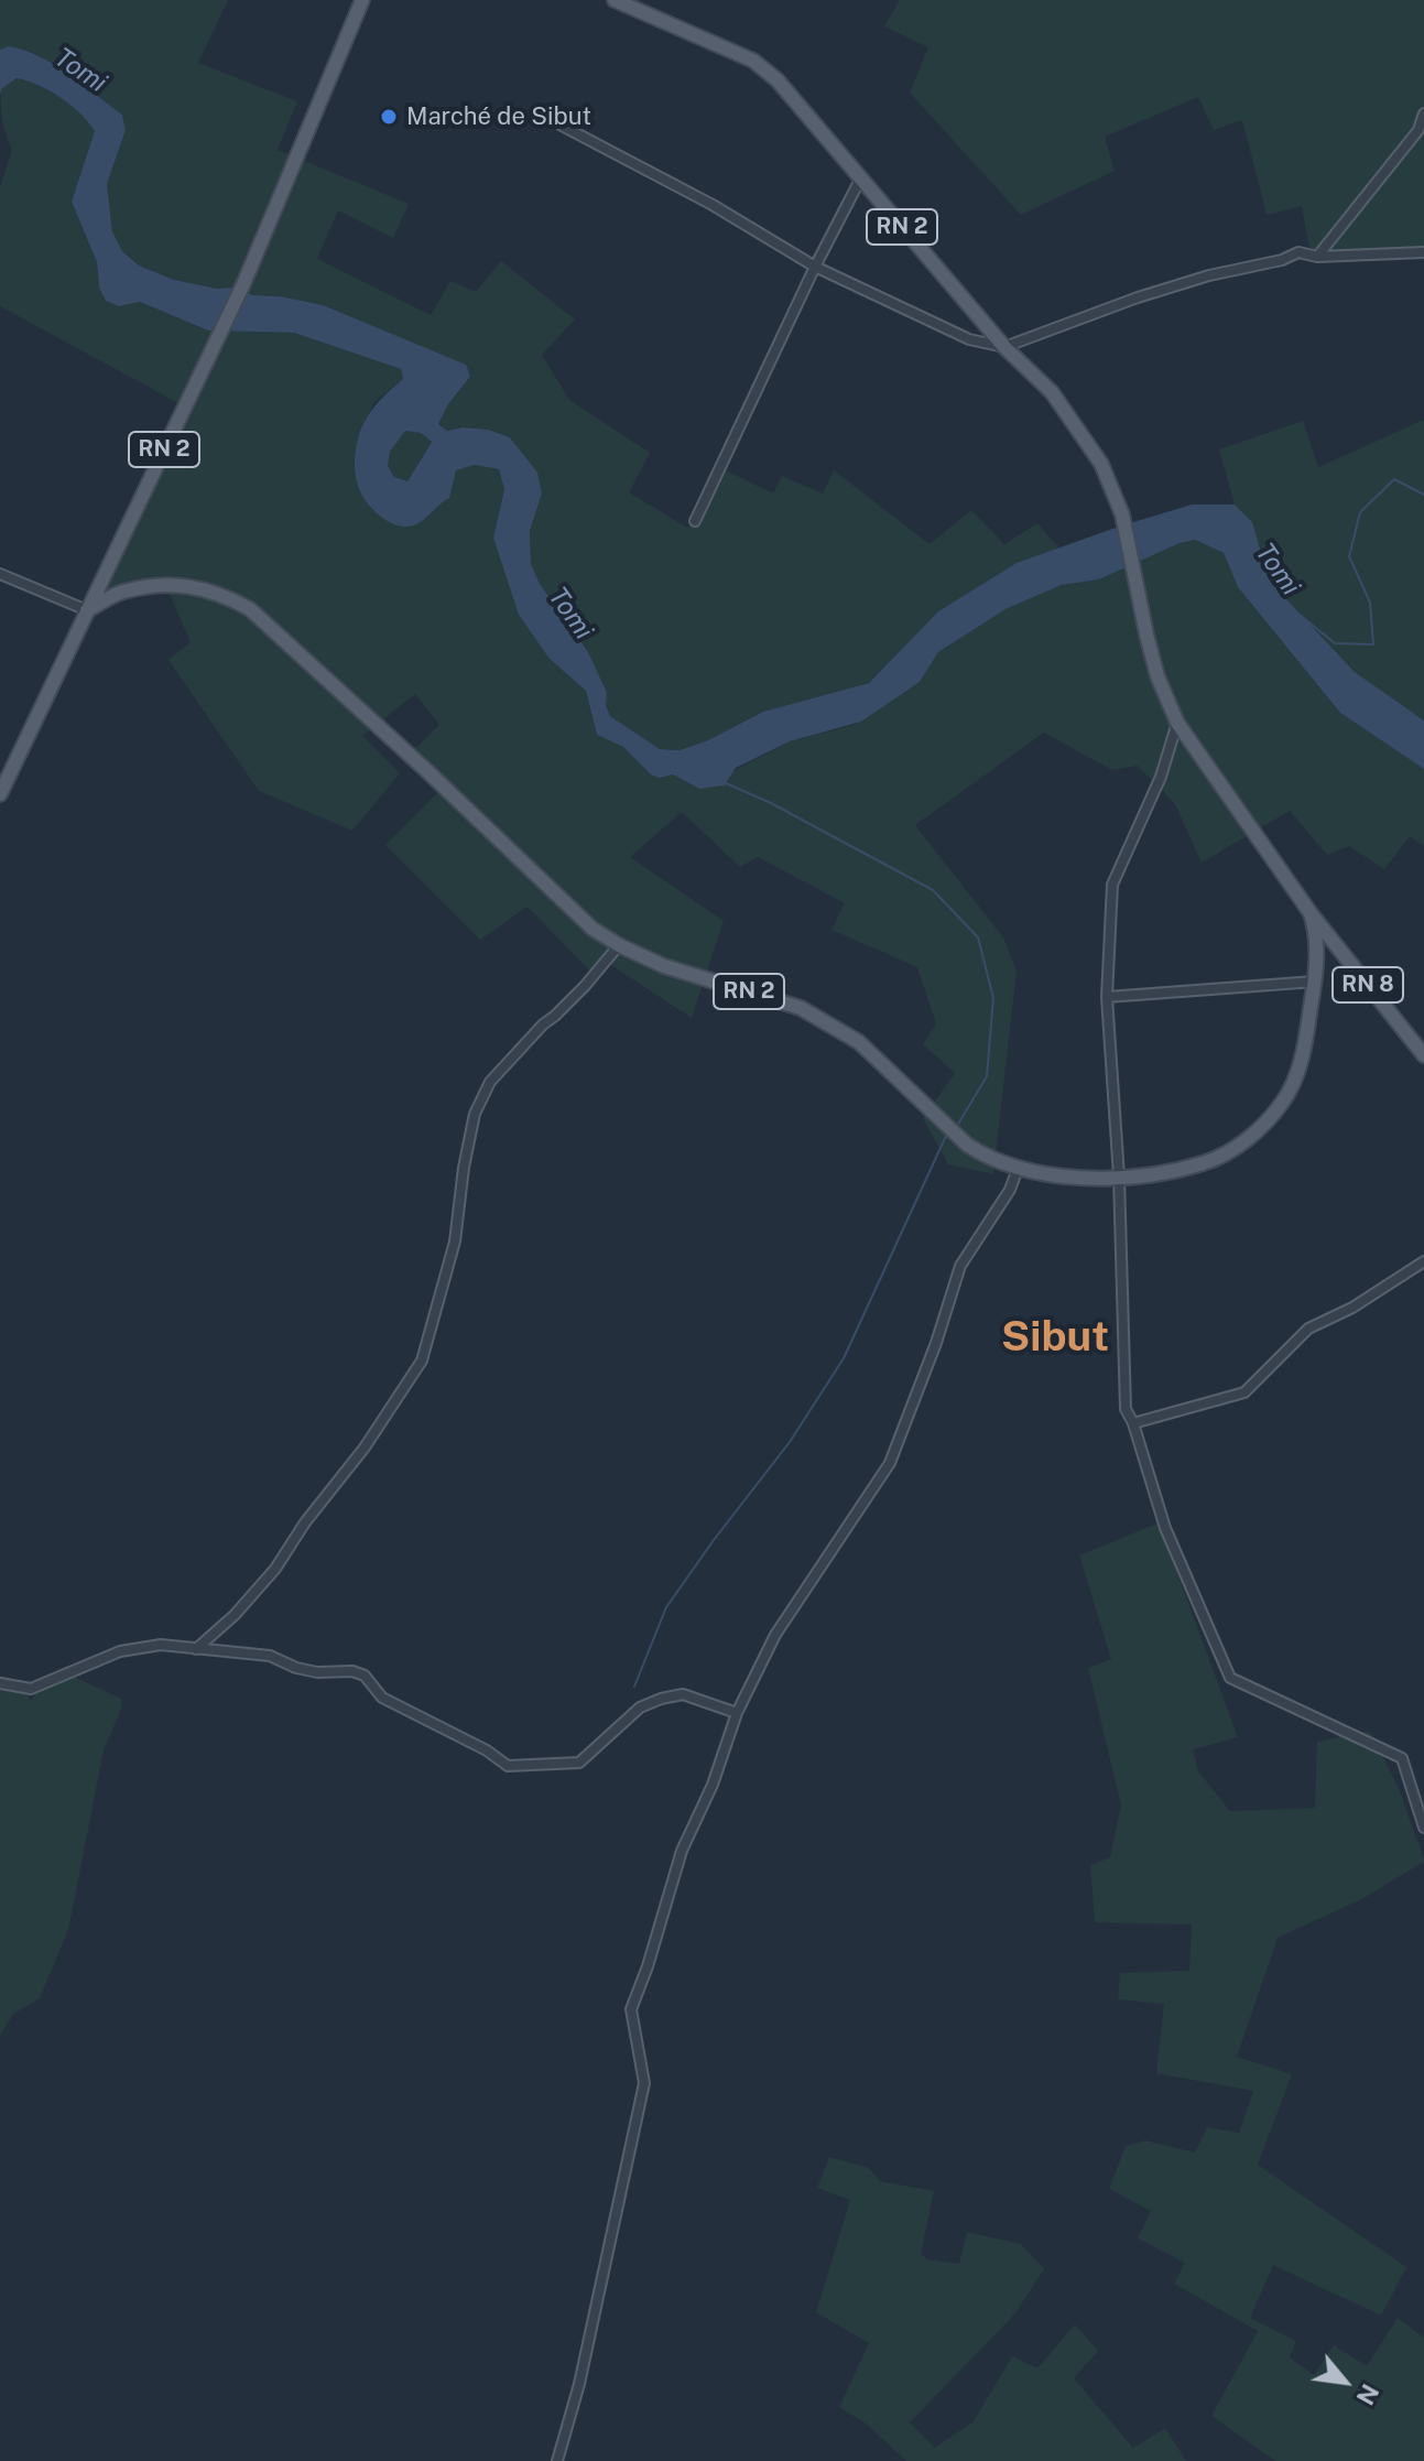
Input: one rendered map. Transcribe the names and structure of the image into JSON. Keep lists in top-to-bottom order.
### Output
{
  "streets": {
    "main road": ["RN 2", "RN 8"]
  },
  "crossings": [
    ["RN 2", "RN 8"]
  ],
  "districts": ["Sibut"],
  "water": ["Tomi"],
  "places": ["Marché de Sibut"],
  "north": "bottom right"
}
